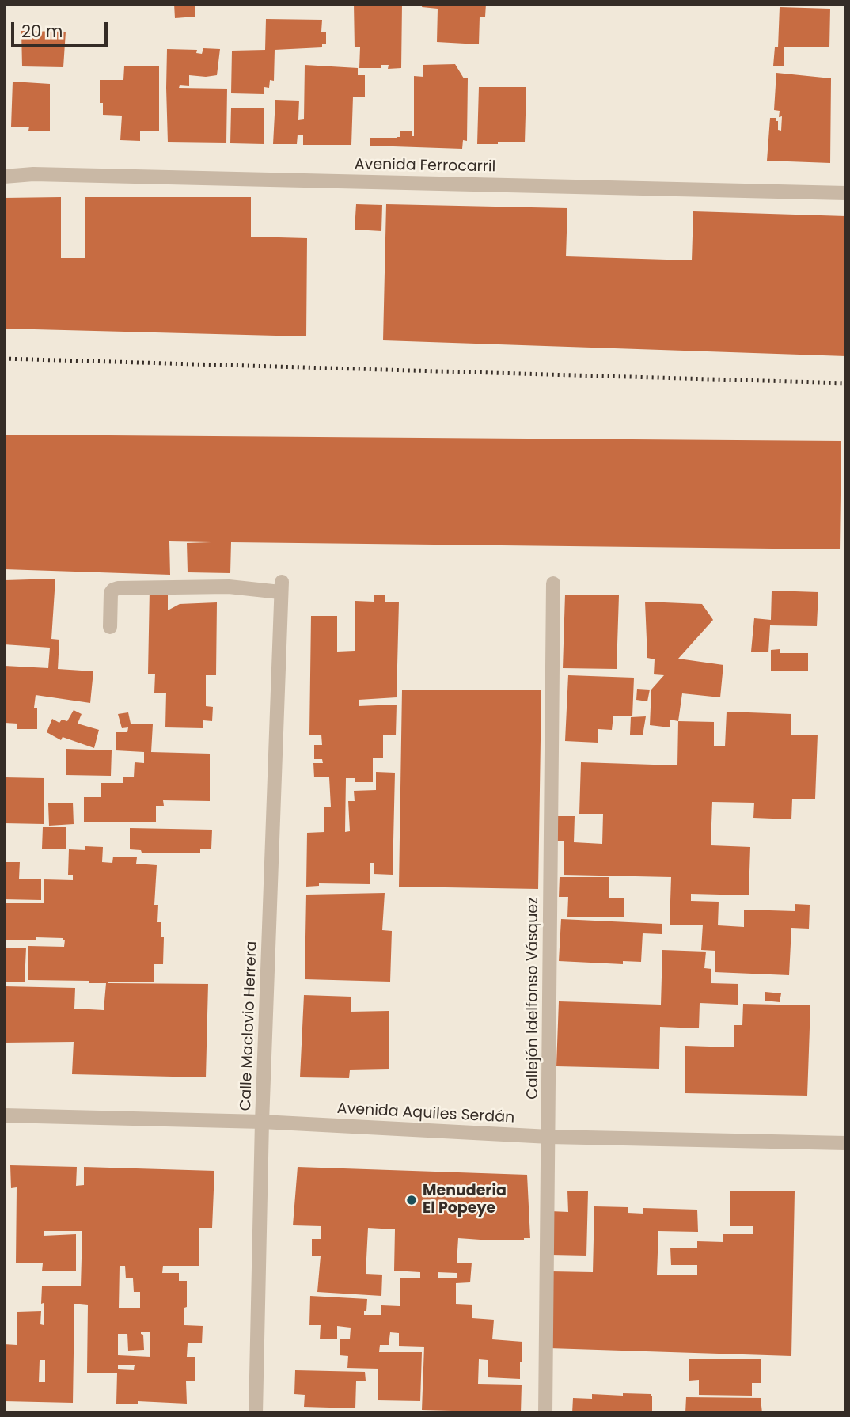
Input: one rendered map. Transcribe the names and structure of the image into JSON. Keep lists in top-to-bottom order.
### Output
{
  "streets": {
    "street": [
      "Avenida Ferrocarril",
      "Callejón Idelfonso Vásquez",
      "Calle Maclovio Herrera",
      "Avenida Aquiles Serdán"
    ]
  },
  "crossings": [
    ["Callejón Idelfonso Vásquez", "Avenida Aquiles Serdán"],
    ["Calle Maclovio Herrera", "Avenida Aquiles Serdán"]
  ],
  "places": ["Menuderia El Popeye"],
  "scale_bar": "20 m"
}
